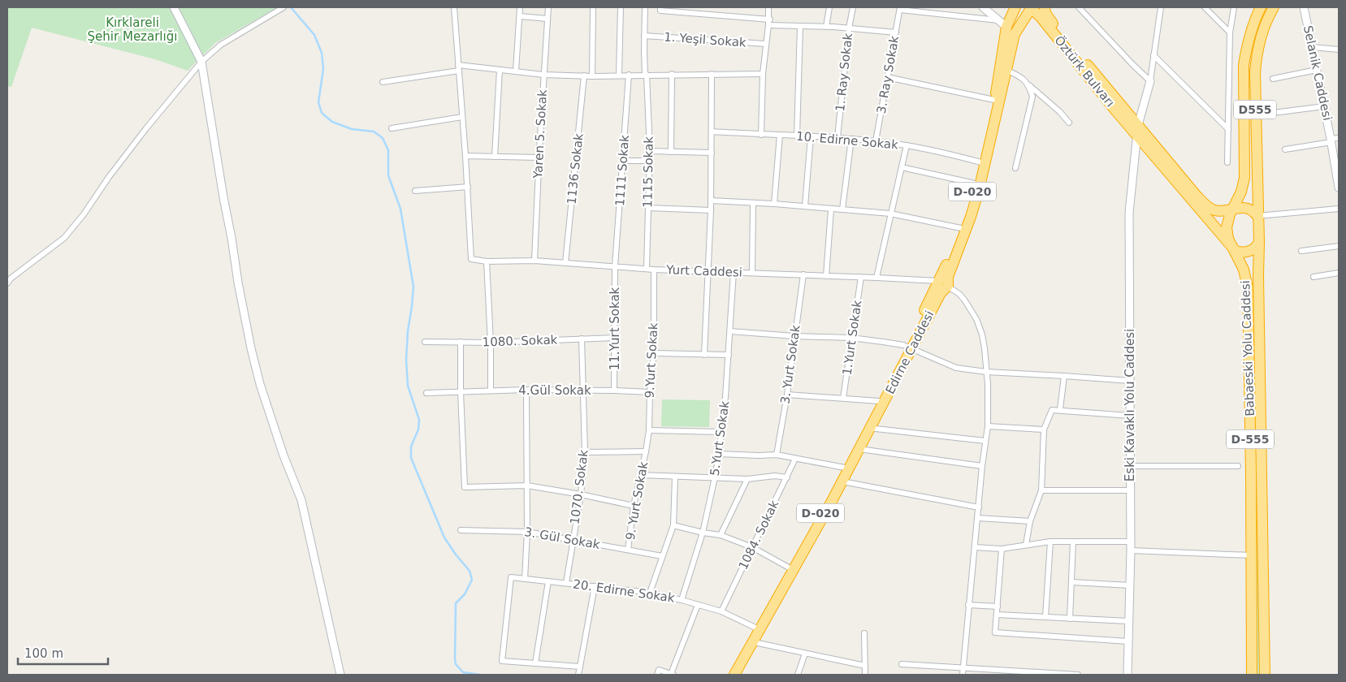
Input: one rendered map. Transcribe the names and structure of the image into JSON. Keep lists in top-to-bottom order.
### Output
{
  "streets": {
    "highway": [
      "Öztürk Bulvarı",
      "D555",
      "D-020",
      "Babaeski Yolu Caddesi",
      "Edirne Caddesi",
      "D-555"
    ],
    "street": [
      "1. Yeşil Sokak",
      "1. Ray Sokak",
      "Selanik Caddesi",
      "3. Ray Sokak",
      "Yaren 5. Sokak",
      "10. Edirne Sokak",
      "1136 Sokak",
      "1111 Sokak",
      "1115 Sokak",
      "Yurt Caddesi",
      "11.Yurt Sokak",
      "1.Yurt Sokak",
      "1080. Sokak",
      "9.Yurt Sokak",
      "3. Yurt Sokak",
      "4.Gül Sokak",
      "Eski Kavaklı Yolu Caddesi",
      "5.Yurt Sokak",
      "1070. Sokak",
      "9. Yurt Sokak",
      "1084. Sokak",
      "3. Gül Sokak",
      "20. Edirne Sokak"
    ]
  },
  "crossings": [
    ["1. Yeşil Sokak", "1115 Sokak"],
    ["Öztürk Bulvarı", "Babaeski Yolu Caddesi"],
    ["Öztürk Bulvarı", "Edirne Caddesi"],
    ["Öztürk Bulvarı", "Eski Kavaklı Yolu Caddesi"],
    ["1. Ray Sokak", "10. Edirne Sokak"],
    ["3. Ray Sokak", "10. Edirne Sokak"],
    ["Yaren 5. Sokak", "Yurt Caddesi"],
    ["10. Edirne Sokak", "Edirne Caddesi"],
    ["1136 Sokak", "Yurt Caddesi"],
    ["1111 Sokak", "Yurt Caddesi"],
    ["1111 Sokak", "11.Yurt Sokak"],
    ["1115 Sokak", "Yurt Caddesi"],
    ["Yurt Caddesi", "11.Yurt Sokak"],
    ["Yurt Caddesi", "1.Yurt Sokak"],
    ["Yurt Caddesi", "Edirne Caddesi"],
    ["Yurt Caddesi", "9.Yurt Sokak"],
    ["Yurt Caddesi", "3. Yurt Sokak"],
    ["Yurt Caddesi", "5.Yurt Sokak"],
    ["11.Yurt Sokak", "1080. Sokak"],
    ["11.Yurt Sokak", "4.Gül Sokak"],
    ["1080. Sokak", "1070. Sokak"],
    ["Edirne Caddesi", "20. Edirne Sokak"],
    ["9.Yurt Sokak", "4.Gül Sokak"],
    ["9.Yurt Sokak", "9. Yurt Sokak"],
    ["4.Gül Sokak", "1070. Sokak"],
    ["5.Yurt Sokak", "20. Edirne Sokak"],
    ["1070. Sokak", "3. Gül Sokak"],
    ["1070. Sokak", "20. Edirne Sokak"],
    ["9. Yurt Sokak", "3. Gül Sokak"],
    ["1084. Sokak", "20. Edirne Sokak"]
  ],
  "parks": ["Kırklareli Şehir Mezarlığı"],
  "scale_bar": "100 m"
}
